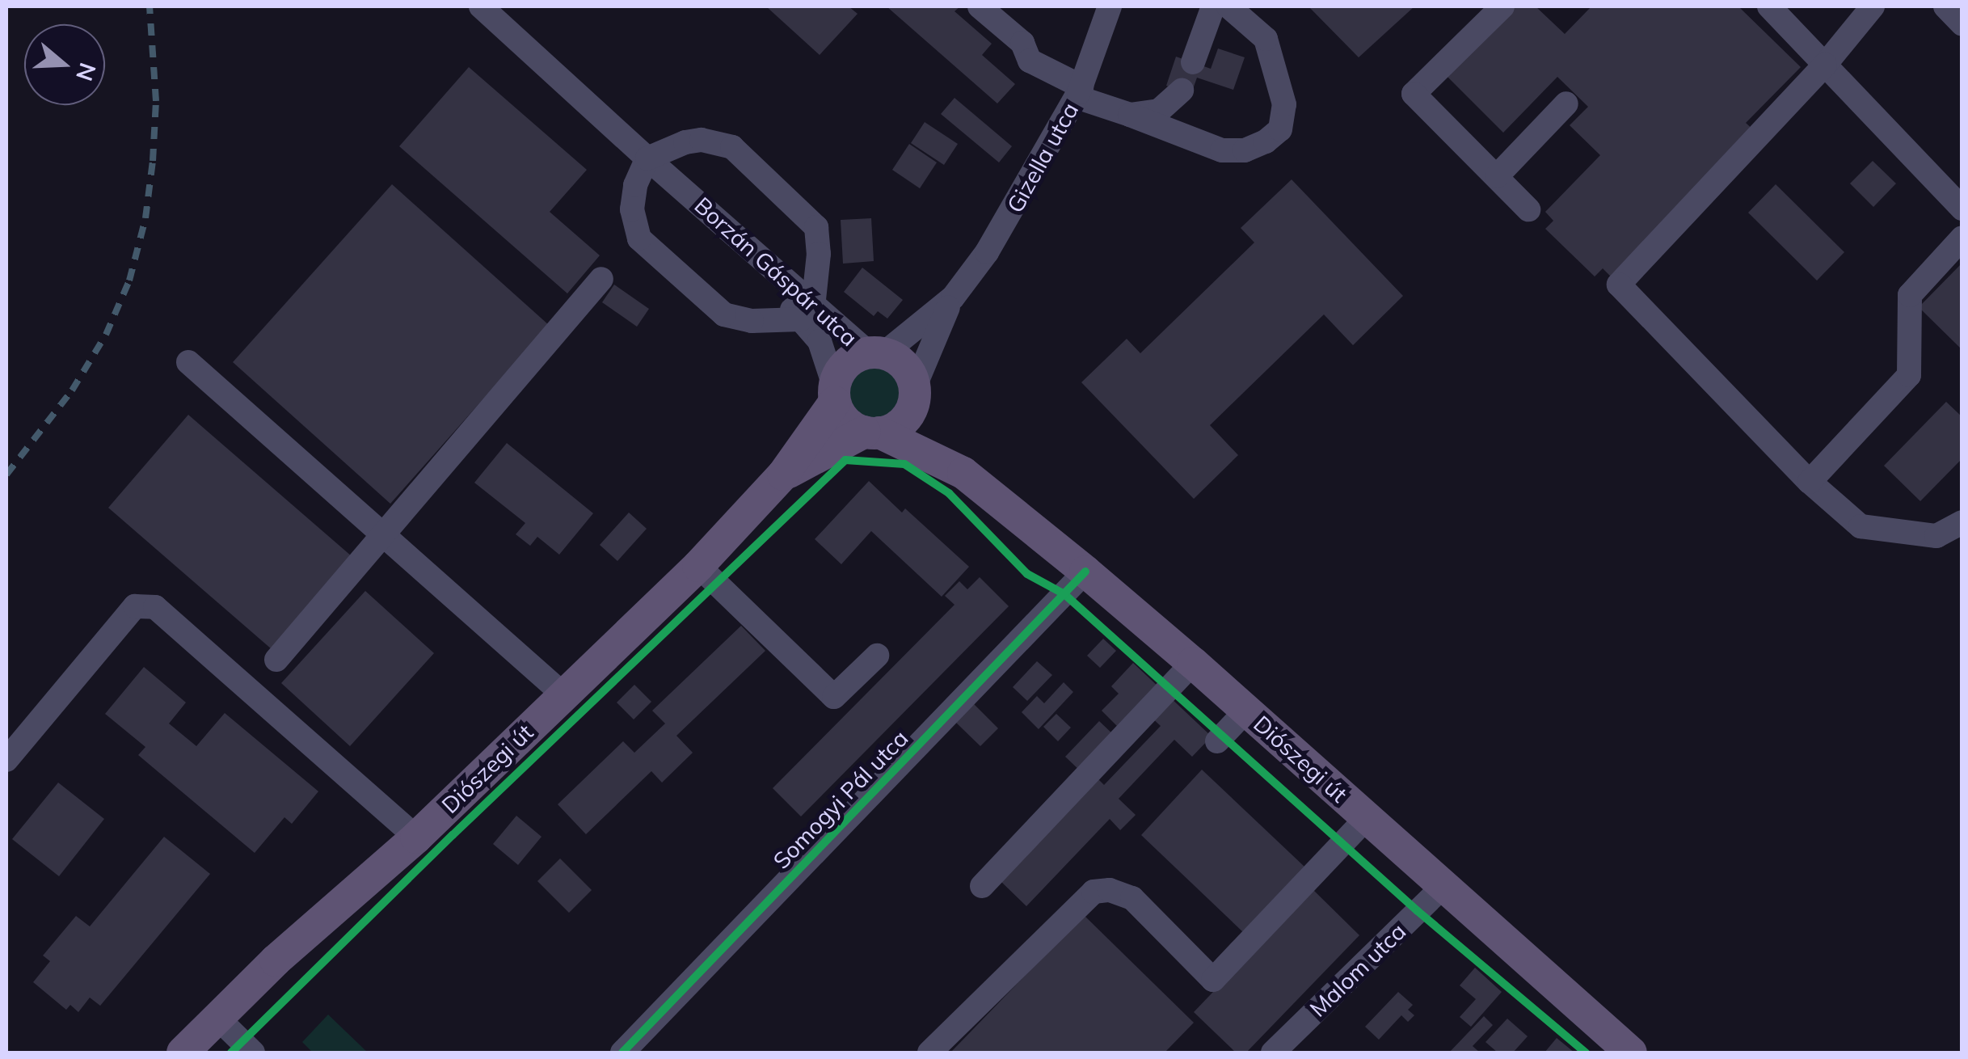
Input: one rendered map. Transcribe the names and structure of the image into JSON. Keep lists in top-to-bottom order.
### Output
{
  "streets": {
    "main road": ["Diószegi út"],
    "street": [
      "Gizella utca",
      "Borzán Gáspár utca",
      "Somogyi Pál utca",
      "Malom utca"
    ]
  },
  "crossings": [
    ["Gizella utca", "Borzán Gáspár utca"],
    ["Gizella utca", "Diószegi út"],
    ["Borzán Gáspár utca", "Diószegi út"],
    ["Diószegi út", "Somogyi Pál utca"],
    ["Diószegi út", "Malom utca"]
  ],
  "north": "right"
}
